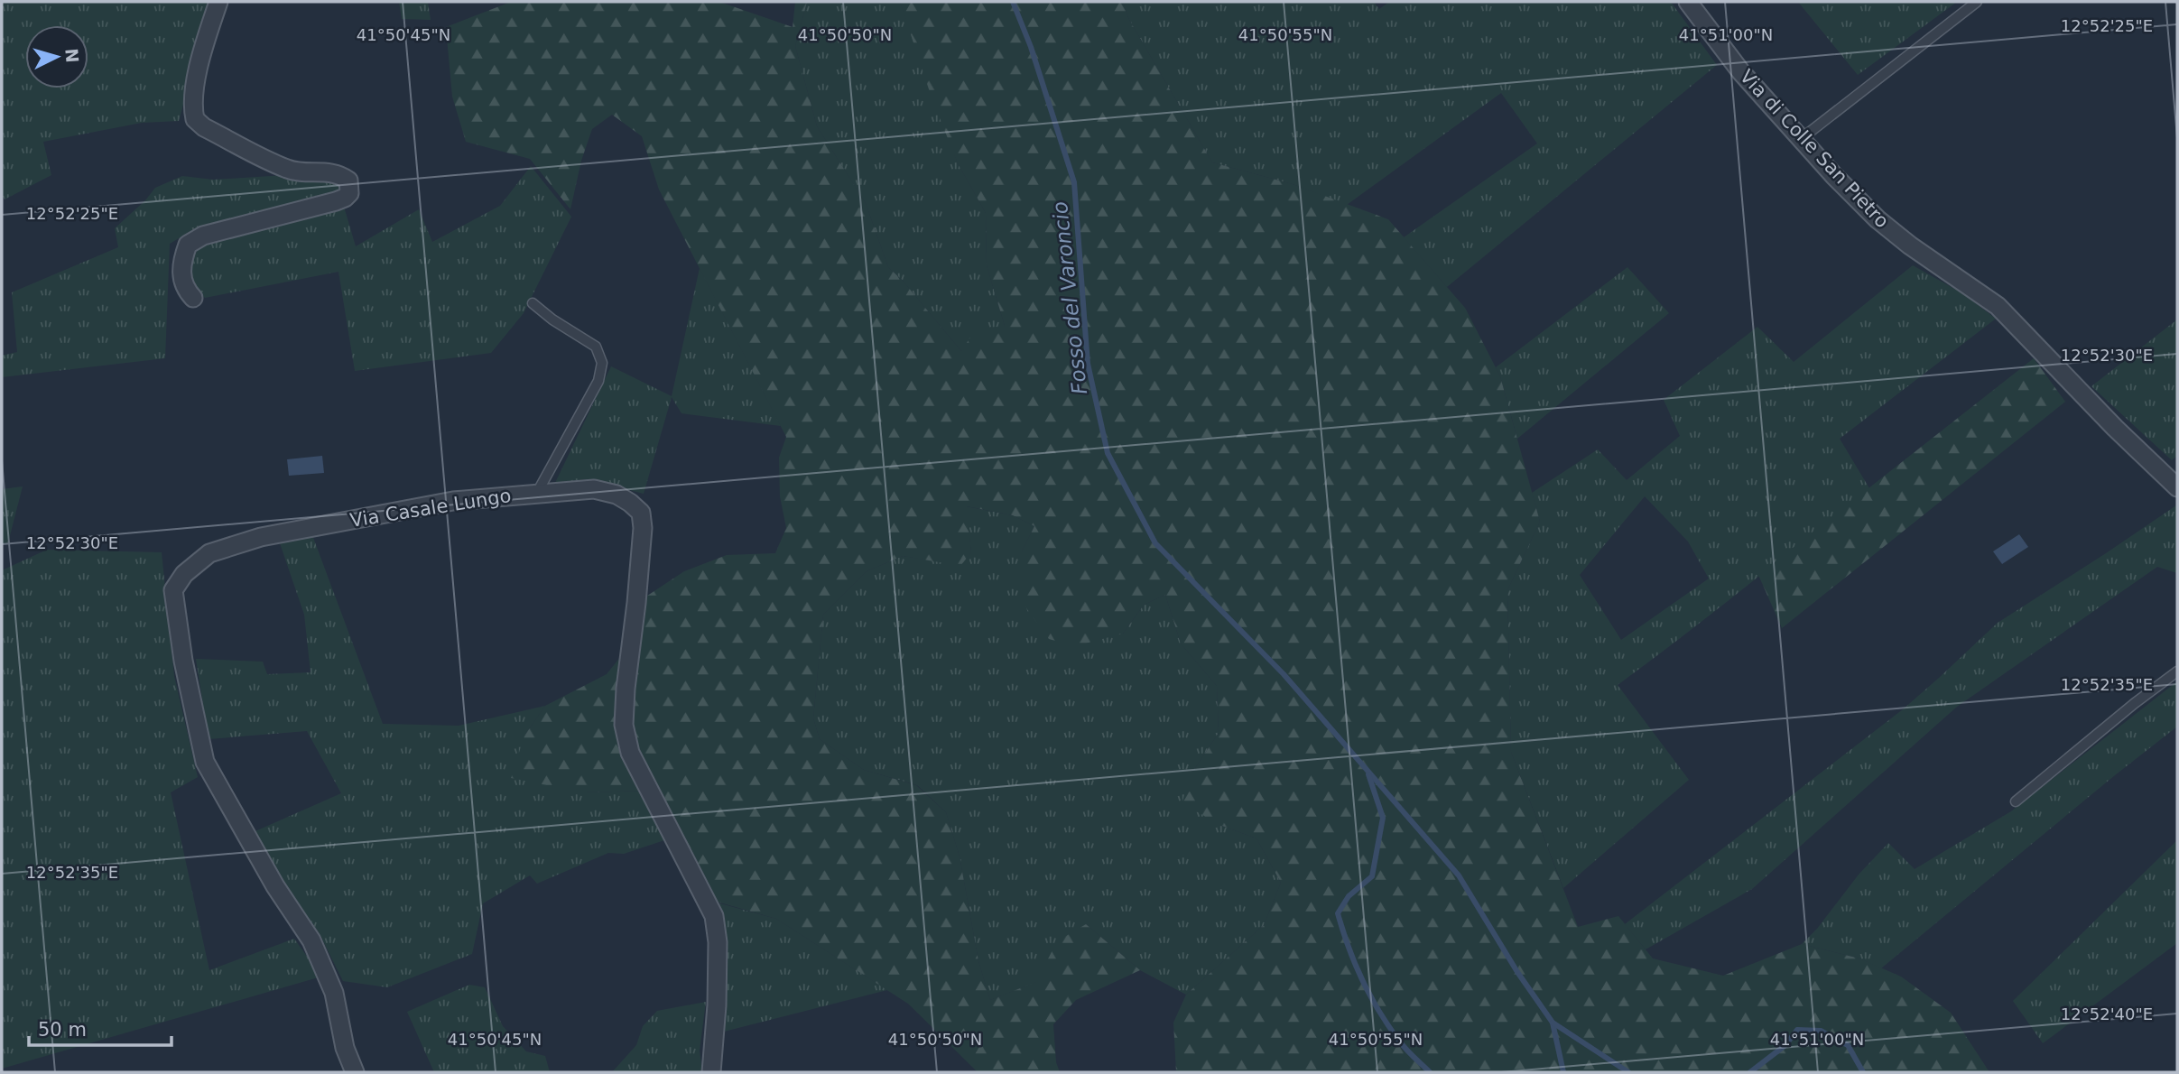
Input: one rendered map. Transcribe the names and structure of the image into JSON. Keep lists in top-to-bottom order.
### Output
{
  "streets": {
    "street": ["Via di Colle San Pietro", "Via Casale Lungo"]
  },
  "water": ["Fosso del Varoncio"],
  "scale_bar": "50 m",
  "north": "right",
  "coordinates": [
    "12°52'25\"E",
    "41°50'45\"N",
    "41°50'50\"N",
    "41°50'55\"N",
    "41°51'00\"N",
    "12°52'30\"E",
    "12°52'35\"E",
    "12°52'40\"E"
  ]
}
